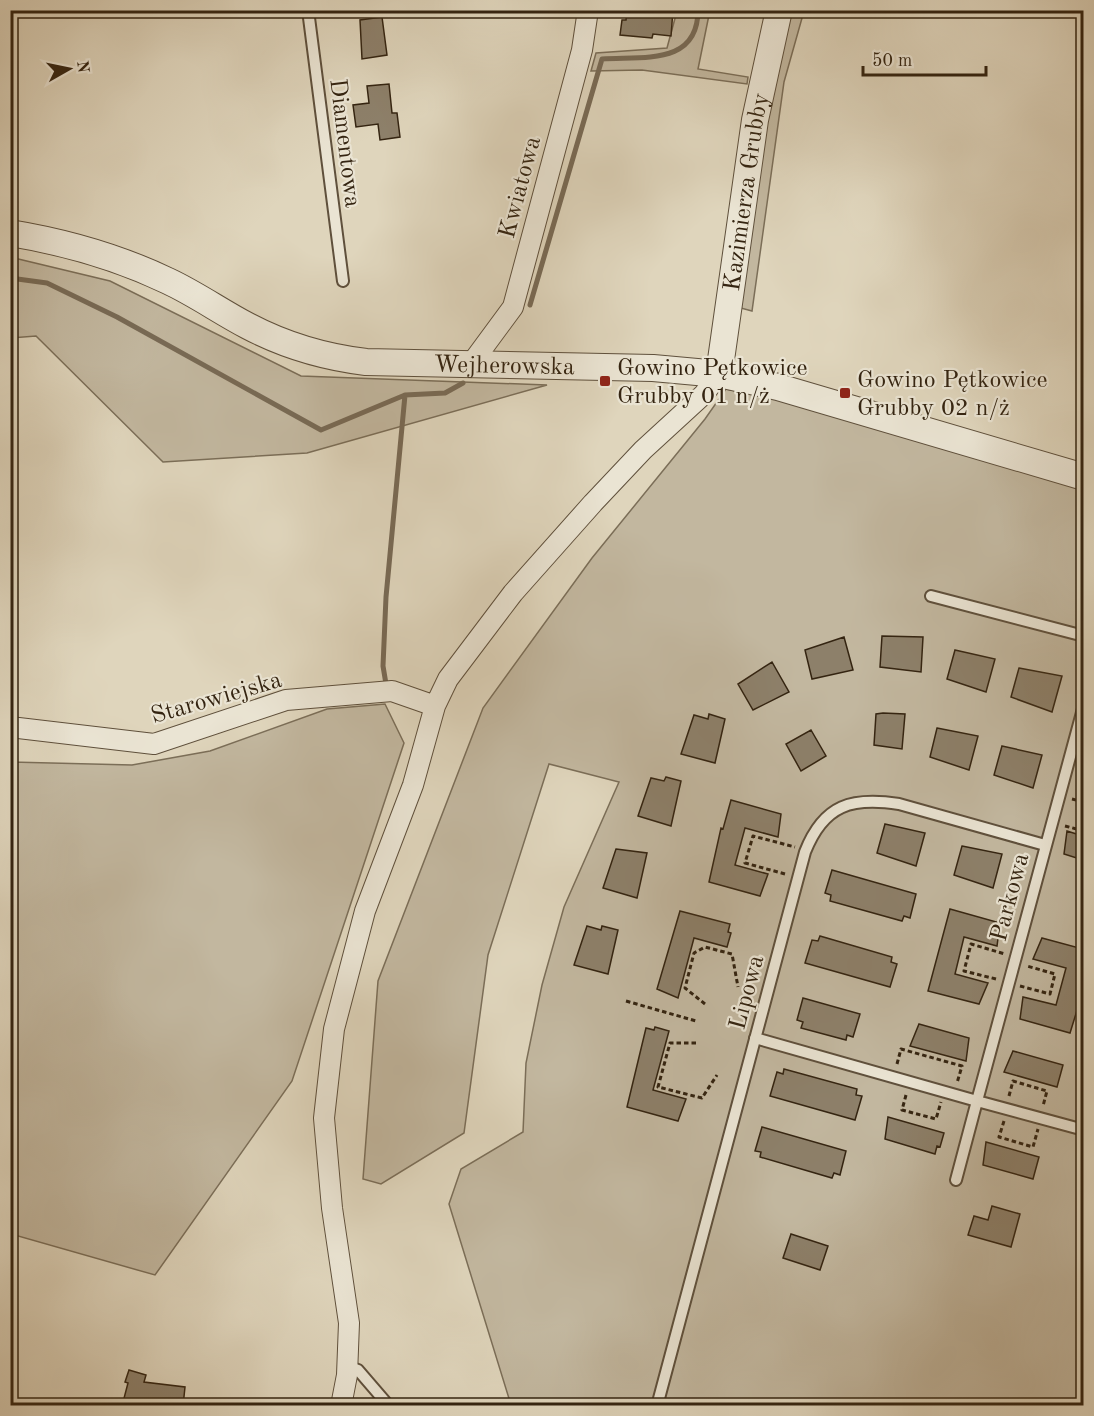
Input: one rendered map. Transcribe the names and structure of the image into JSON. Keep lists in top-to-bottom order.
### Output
{
  "streets": {
    "street": [
      "Kwiatowa",
      "Kazimierza Grubby",
      "Wejherowska",
      "Starowiejska"
    ],
    "lane": ["Diamentowa", "Parkowa", "Lipowa"]
  },
  "crossings": [
    ["Kwiatowa", "Wejherowska"],
    ["Kazimierza Grubby", "Wejherowska"],
    ["Parkowa", "Lipowa"]
  ],
  "places": {
    "transit": ["Gowino Pętkowice Grubby 01 n/ż", "Gowino Pętkowice Grubby 02 n/ż"]
  },
  "scale_bar": "50 m",
  "north": "right"
}
